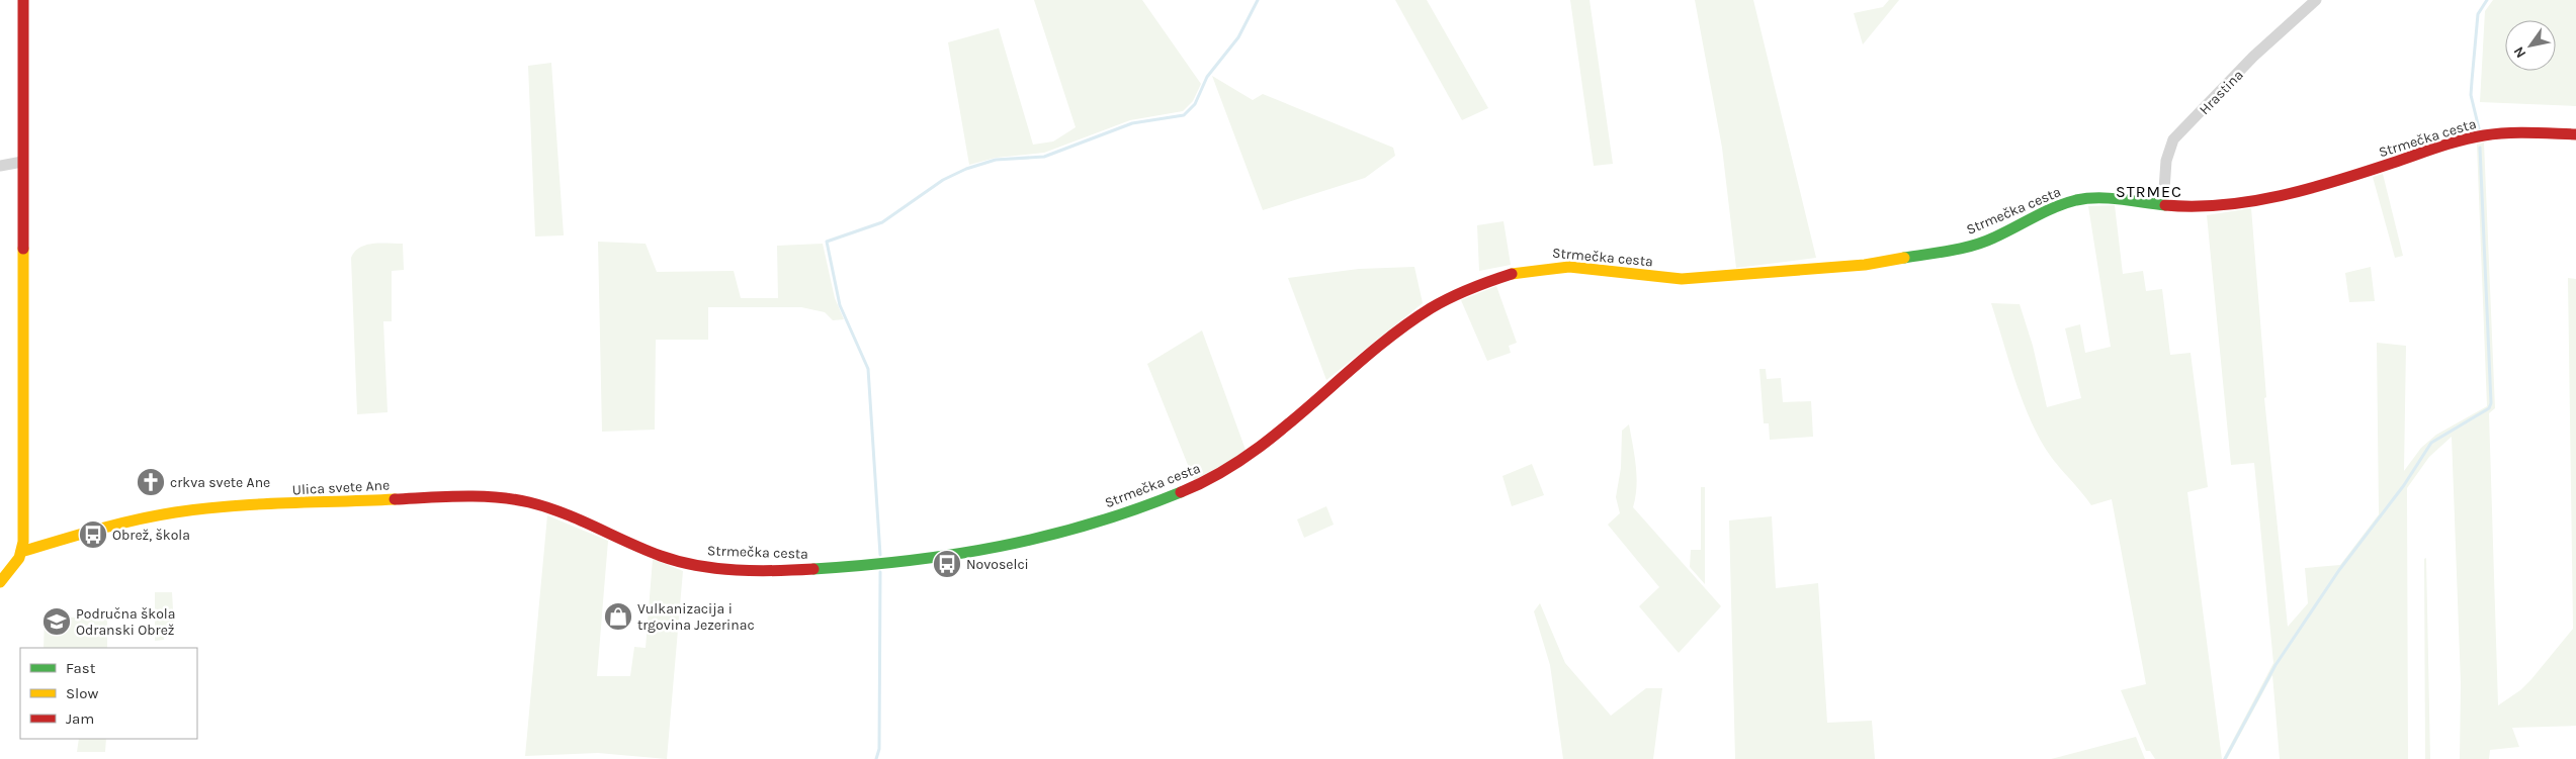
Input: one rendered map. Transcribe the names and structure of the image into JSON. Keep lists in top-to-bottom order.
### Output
{
  "streets": {
    "street": ["Hrastina", "Strmečka cesta", "Ulica svete Ane"]
  },
  "crossings": [
    ["Hrastina", "Strmečka cesta"],
    ["Strmečka cesta", "Ulica svete Ane"]
  ],
  "districts": ["STRMEC"],
  "places": {
    "church": ["crkva svete Ane"],
    "bus stop": ["Obrež, škola", "Novoselci"],
    "shop": ["Vulkanizacija i trgovina Jezerinac"],
    "school or university": ["Područna škola Odranski Obrež"]
  },
  "legend": ["Fast", "Slow", "Jam"],
  "north": "bottom left"
}
